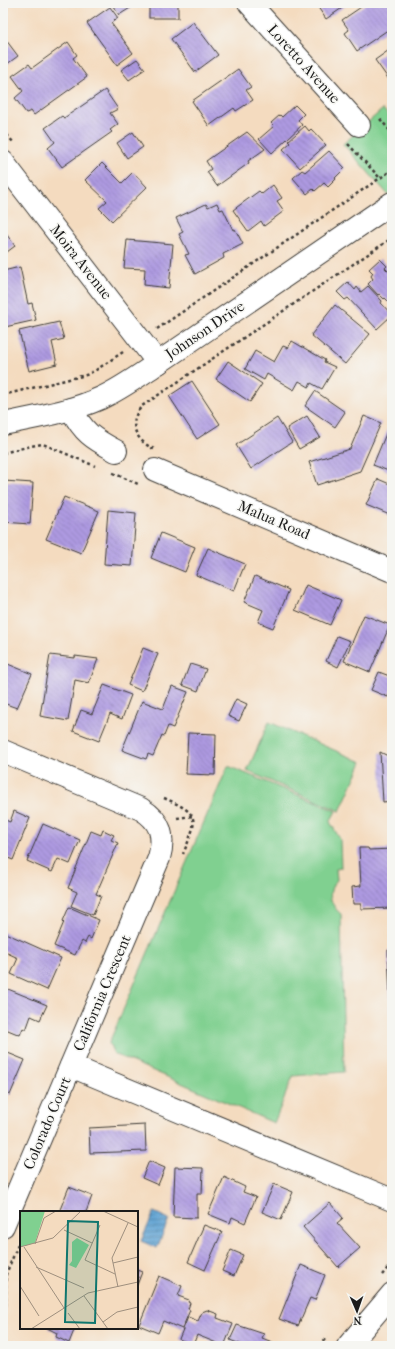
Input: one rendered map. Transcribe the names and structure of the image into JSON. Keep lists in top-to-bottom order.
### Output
{
  "streets": {
    "street": [
      "Loretto Avenue",
      "Moira Avenue",
      "Johnson Drive",
      "Malua Road",
      "California Crescent",
      "Colorado Court"
    ]
  },
  "crossings": [
    ["Moira Avenue", "Johnson Drive"],
    ["California Crescent", "Colorado Court"]
  ],
  "north": "bottom"
}
